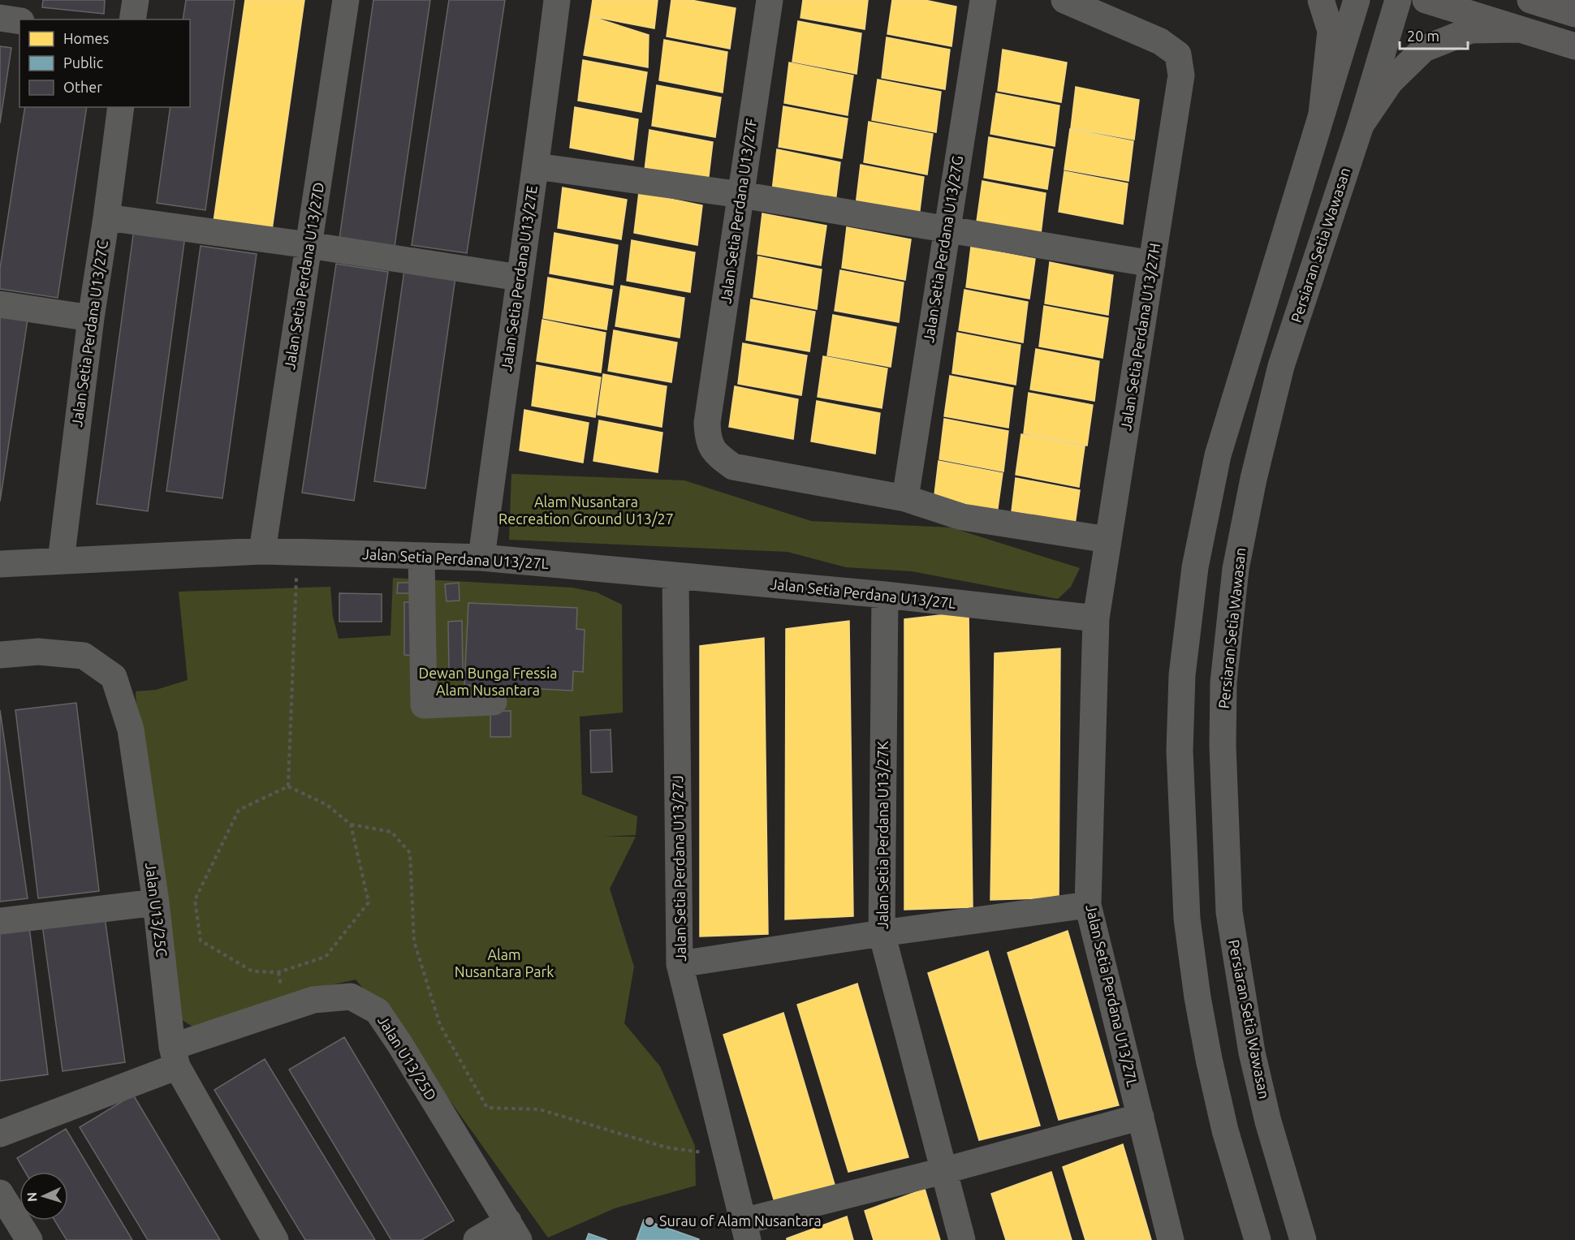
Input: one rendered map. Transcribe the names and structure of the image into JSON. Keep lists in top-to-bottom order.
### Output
{
  "streets": {
    "street": [
      "Jalan Setia Perdana U13/27F",
      "Persiaran Setia Wawasan",
      "Jalan Setia Perdana U13/27G",
      "Jalan Setia Perdana U13/27D",
      "Jalan Setia Perdana U13/27E",
      "Jalan Setia Perdana U13/27C",
      "Jalan Setia Perdana U13/27H",
      "Jalan Setia Perdana U13/27L",
      "Jalan Setia Perdana U13/27K",
      "Jalan Setia Perdana U13/27J",
      "Jalan U13/25C",
      "Jalan U13/25D"
    ]
  },
  "crossings": [
    ["Jalan Setia Perdana U13/27F", "Jalan Setia Perdana U13/27G"],
    ["Jalan Setia Perdana U13/27F", "Jalan Setia Perdana U13/27H"],
    ["Jalan Setia Perdana U13/27D", "Jalan Setia Perdana U13/27L"],
    ["Jalan Setia Perdana U13/27E", "Jalan Setia Perdana U13/27L"],
    ["Jalan Setia Perdana U13/27C", "Jalan Setia Perdana U13/27L"],
    ["Jalan Setia Perdana U13/27H", "Jalan Setia Perdana U13/27L"],
    ["Jalan Setia Perdana U13/27L", "Jalan Setia Perdana U13/27K"],
    ["Jalan Setia Perdana U13/27L", "Jalan Setia Perdana U13/27J"],
    ["Jalan U13/25C", "Jalan U13/25D"]
  ],
  "parks": ["Alam Nusantara Recreation Ground U13/27", "Dewan Bunga Fressia Alam Nusantara", "Alam Nusantara Park"],
  "places": ["Surau of Alam Nusantara"],
  "legend": ["Homes", "Public", "Other"],
  "scale_bar": "20 m",
  "north": "left"
}
